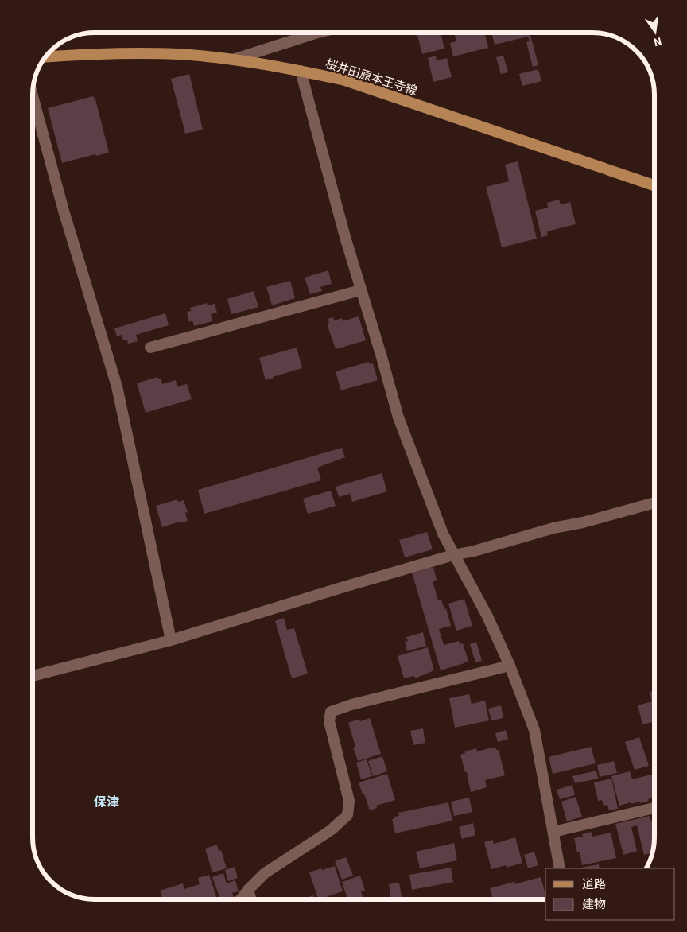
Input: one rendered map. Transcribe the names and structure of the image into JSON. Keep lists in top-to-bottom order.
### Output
{
  "streets": {
    "main road": ["桜井田原本王寺線"]
  },
  "districts": ["保津"],
  "legend": ["道路", "建物"],
  "north": "bottom"
}
